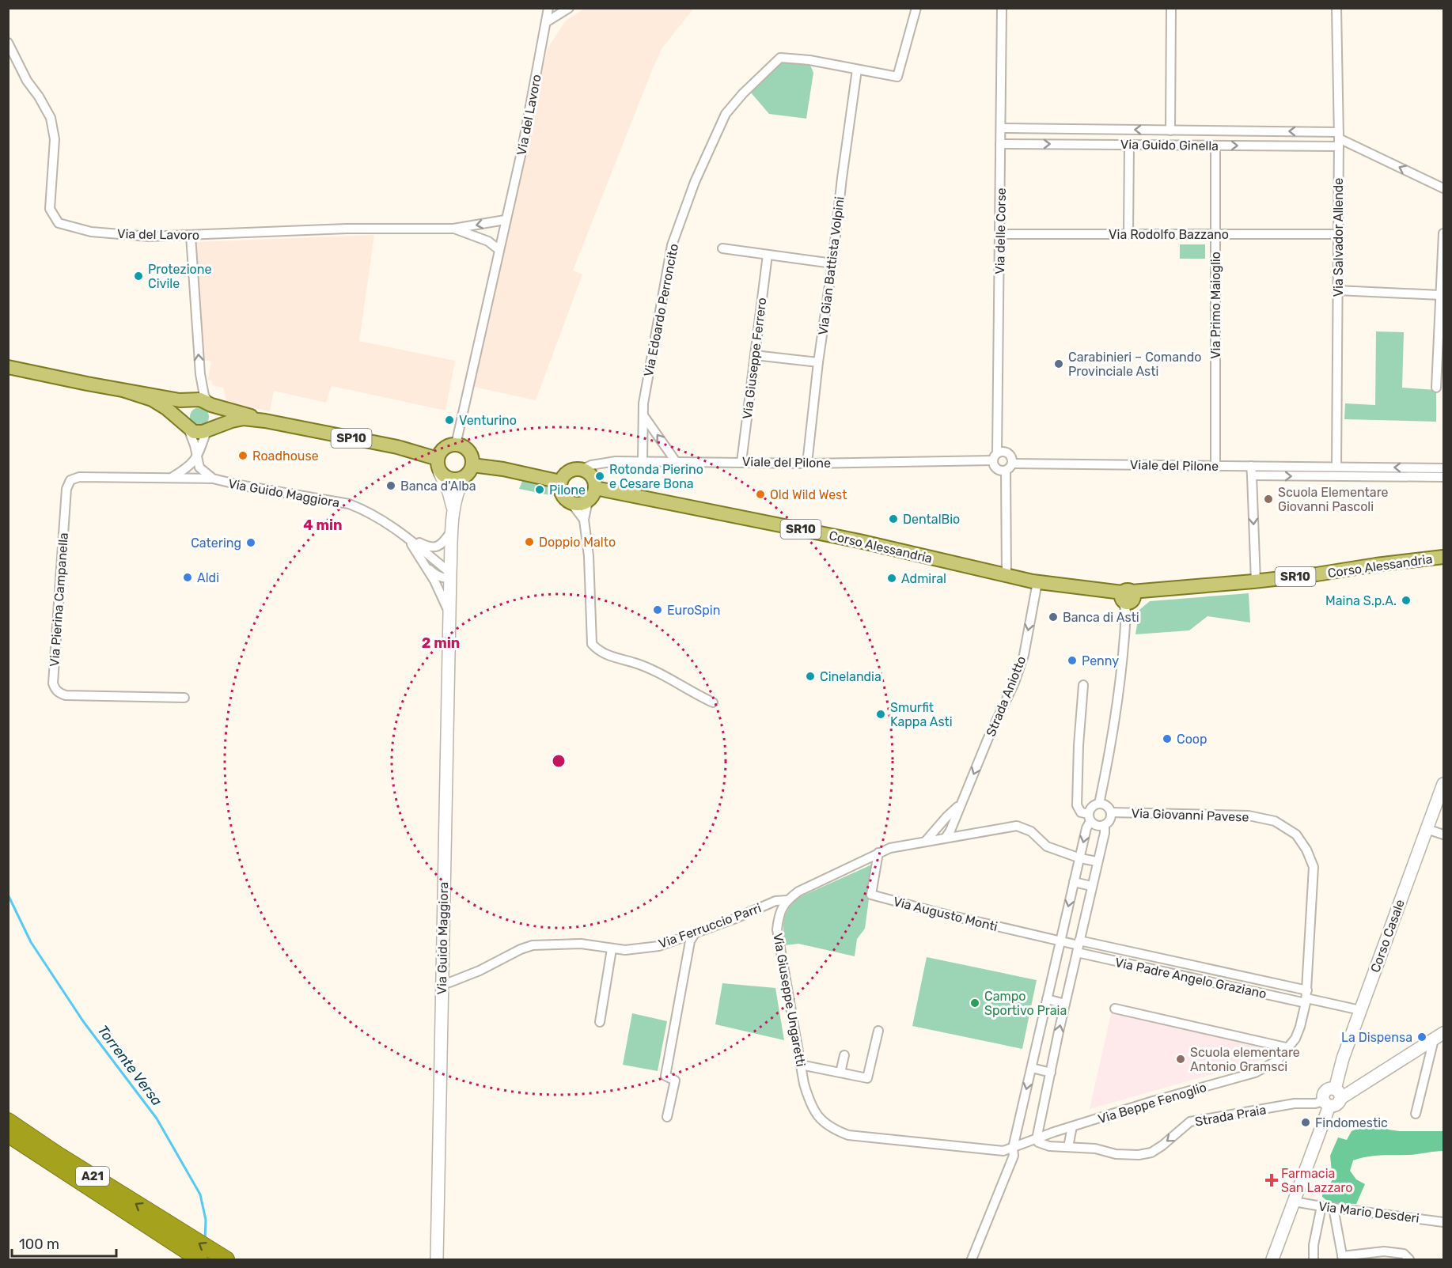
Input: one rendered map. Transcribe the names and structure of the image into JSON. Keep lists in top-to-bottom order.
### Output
{
  "streets": {
    "highway": ["A21"],
    "main road": ["SP10", "SR10", "Corso Alessandria"],
    "street": [
      "Via del Lavoro",
      "Via Guido Ginella",
      "Via delle Corse",
      "Via Rodolfo Bazzano",
      "Via Salvador Allende",
      "Via Gian Battista Volpini",
      "Via Primo Maioglio",
      "Via Edoardo Perroncito",
      "Via Giuseppe Ferrero",
      "Viale del Pilone",
      "Via Guido Maggiora",
      "Via Pierina Campanella",
      "Strada Aniotto",
      "Via Giovanni Pavese",
      "Via Augusto Monti",
      "Via Ferruccio Parri",
      "Corso Casale",
      "Via Padre Angelo Graziano",
      "Via Giuseppe Ungaretti",
      "Via Beppe Fenoglio",
      "Strada Praia",
      "Via Mario Desderi"
    ]
  },
  "crossings": [
    ["Via del Lavoro", "SP10"],
    ["Via del Lavoro", "Via Guido Maggiora"],
    ["Via Guido Ginella", "Via delle Corse"],
    ["Via Guido Ginella", "Via Salvador Allende"],
    ["Via Guido Ginella", "Via Primo Maioglio"],
    ["Via delle Corse", "Via Rodolfo Bazzano"],
    ["Via delle Corse", "Viale del Pilone"],
    ["Via Rodolfo Bazzano", "Via Salvador Allende"],
    ["Via Rodolfo Bazzano", "Via Primo Maioglio"],
    ["Via Salvador Allende", "Viale del Pilone"],
    ["Via Gian Battista Volpini", "Via Edoardo Perroncito"],
    ["Via Gian Battista Volpini", "Viale del Pilone"],
    ["Via Primo Maioglio", "Viale del Pilone"],
    ["Via Edoardo Perroncito", "Viale del Pilone"],
    ["Via Giuseppe Ferrero", "Viale del Pilone"],
    ["SP10", "Via Guido Maggiora"],
    ["Viale del Pilone", "Corso Alessandria"],
    ["Via Guido Maggiora", "Via Pierina Campanella"],
    ["Via Guido Maggiora", "Via Ferruccio Parri"],
    ["Corso Alessandria", "Strada Aniotto"],
    ["Via Giovanni Pavese", "Via Padre Angelo Graziano"],
    ["Via Giovanni Pavese", "Via Beppe Fenoglio"],
    ["Via Augusto Monti", "Via Padre Angelo Graziano"],
    ["Via Ferruccio Parri", "Via Giuseppe Ungaretti"],
    ["Corso Casale", "Via Padre Angelo Graziano"],
    ["Via Padre Angelo Graziano", "Via Beppe Fenoglio"],
    ["Via Giuseppe Ungaretti", "Via Beppe Fenoglio"],
    ["Via Beppe Fenoglio", "Strada Praia"]
  ],
  "one_way": ["Strada Aniotto", "Strada Praia"],
  "water": ["Torrente Versa"],
  "places": {
    "other": [
      "Protezione Civile",
      "Carabinieri – Comando Provinciale Asti",
      "Venturino",
      "Roadhouse",
      "Rotonda Pierino e Cesare Bona",
      "Banca d'Alba",
      "Pilone",
      "Old Wild West",
      "Scuola Elementare Giovanni Pascoli",
      "DentalBio",
      "Doppio Malto",
      "Catering",
      "Aldi",
      "Admiral",
      "Maina S.p.A.",
      "EuroSpin",
      "Banca di Asti",
      "Penny",
      "Cinelandia",
      "Smurfit Kappa Asti",
      "Coop",
      "Campo Sportivo Praia",
      "La Dispensa",
      "Scuola elementare Antonio Gramsci",
      "Findomestic"
    ],
    "health": ["Farmacia San Lazzaro"]
  },
  "scale_bar": "100 m",
  "rings": ["4 min", "2 min"]
}
